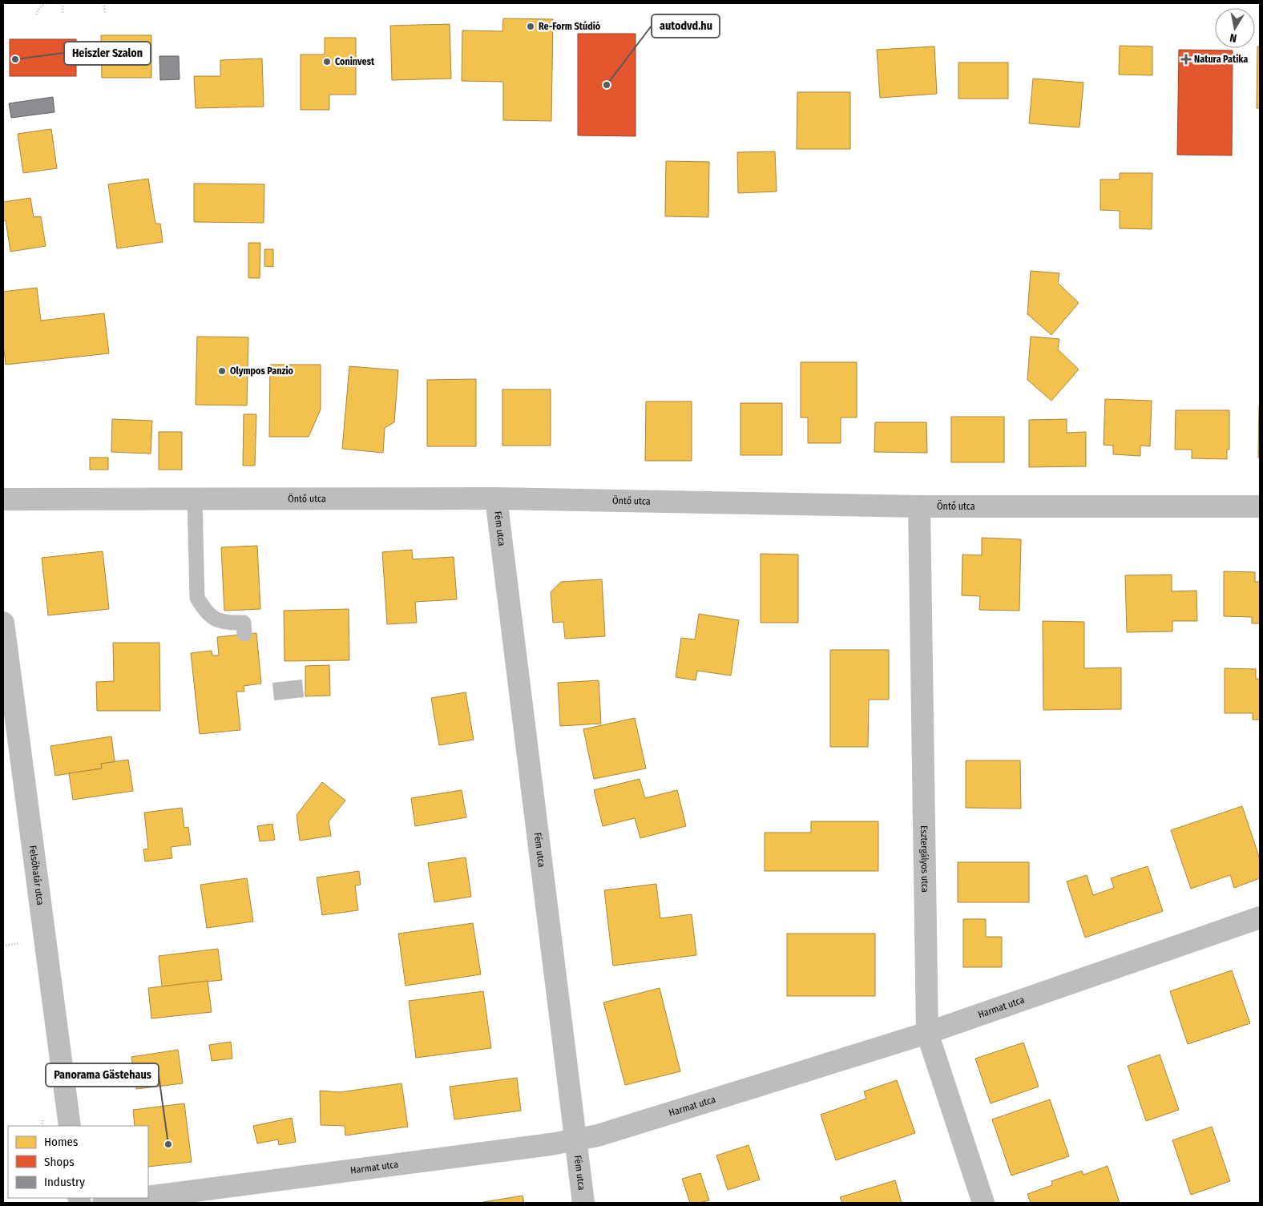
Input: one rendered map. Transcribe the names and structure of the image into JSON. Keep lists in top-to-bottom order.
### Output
{
  "streets": {
    "street": [
      "Öntő utca",
      "Fém utca",
      "Esztergályos utca",
      "Felsőhatár utca",
      "Harmat utca"
    ]
  },
  "crossings": [
    ["Öntő utca", "Fém utca"],
    ["Öntő utca", "Esztergályos utca"],
    ["Fém utca", "Harmat utca"],
    ["Esztergályos utca", "Harmat utca"]
  ],
  "places": {
    "other": [
      "Re-Form Stúdió",
      "Heiszler Szalon",
      "Coninvest",
      "autodvd.hu",
      "Olympos Panzio",
      "Panorama Gästehaus"
    ],
    "health": ["Natura Patika"]
  },
  "legend": ["Homes", "Shops", "Industry"],
  "north": "bottom"
}
